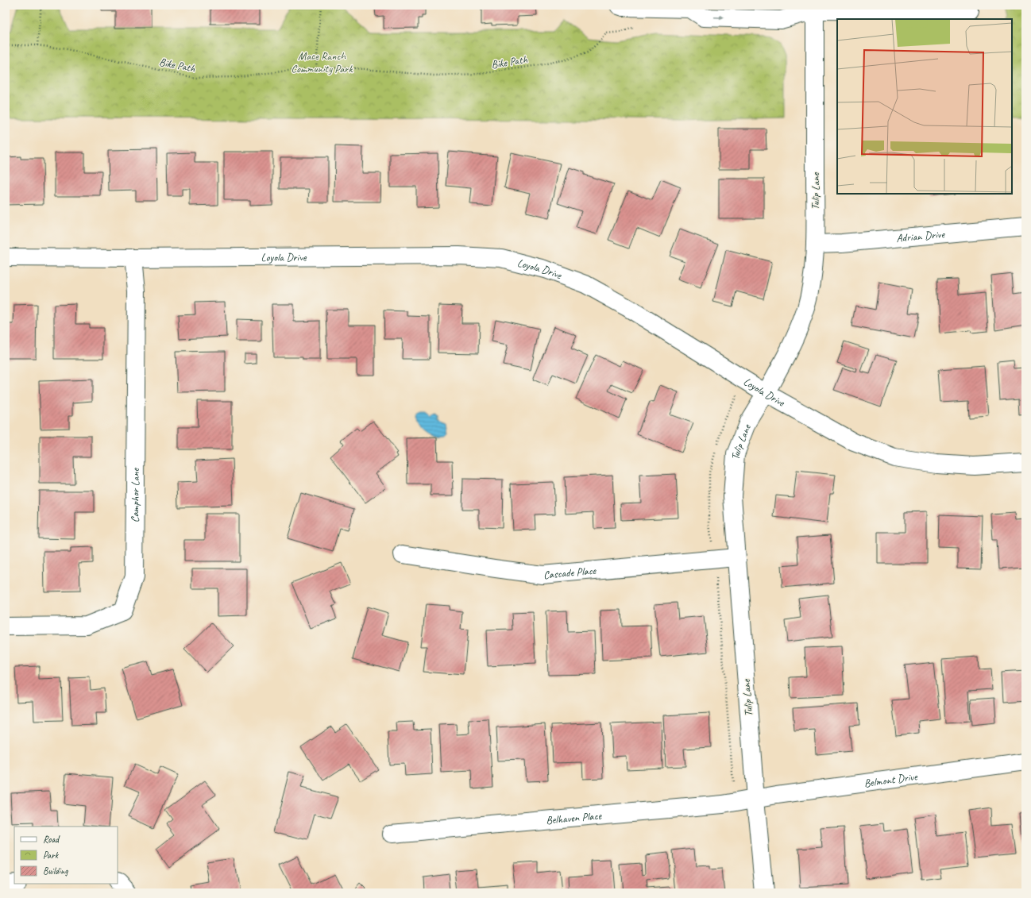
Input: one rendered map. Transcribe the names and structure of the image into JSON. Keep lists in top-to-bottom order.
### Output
{
  "streets": {
    "street": [
      "Tulip Lane",
      "Adrian Drive",
      "Loyola Drive",
      "Camphor Lane",
      "Cascade Place",
      "Belmont Drive",
      "Belhaven Place"
    ],
    "path": ["Bike Path"]
  },
  "crossings": [
    ["Tulip Lane", "Adrian Drive"],
    ["Tulip Lane", "Loyola Drive"],
    ["Tulip Lane", "Cascade Place"],
    ["Tulip Lane", "Belmont Drive"],
    ["Tulip Lane", "Belhaven Place"],
    ["Loyola Drive", "Camphor Lane"],
    ["Belmont Drive", "Belhaven Place"]
  ],
  "parks": ["Mace Ranch Community Park"],
  "legend": ["Road", "Park", "Building"]
}
